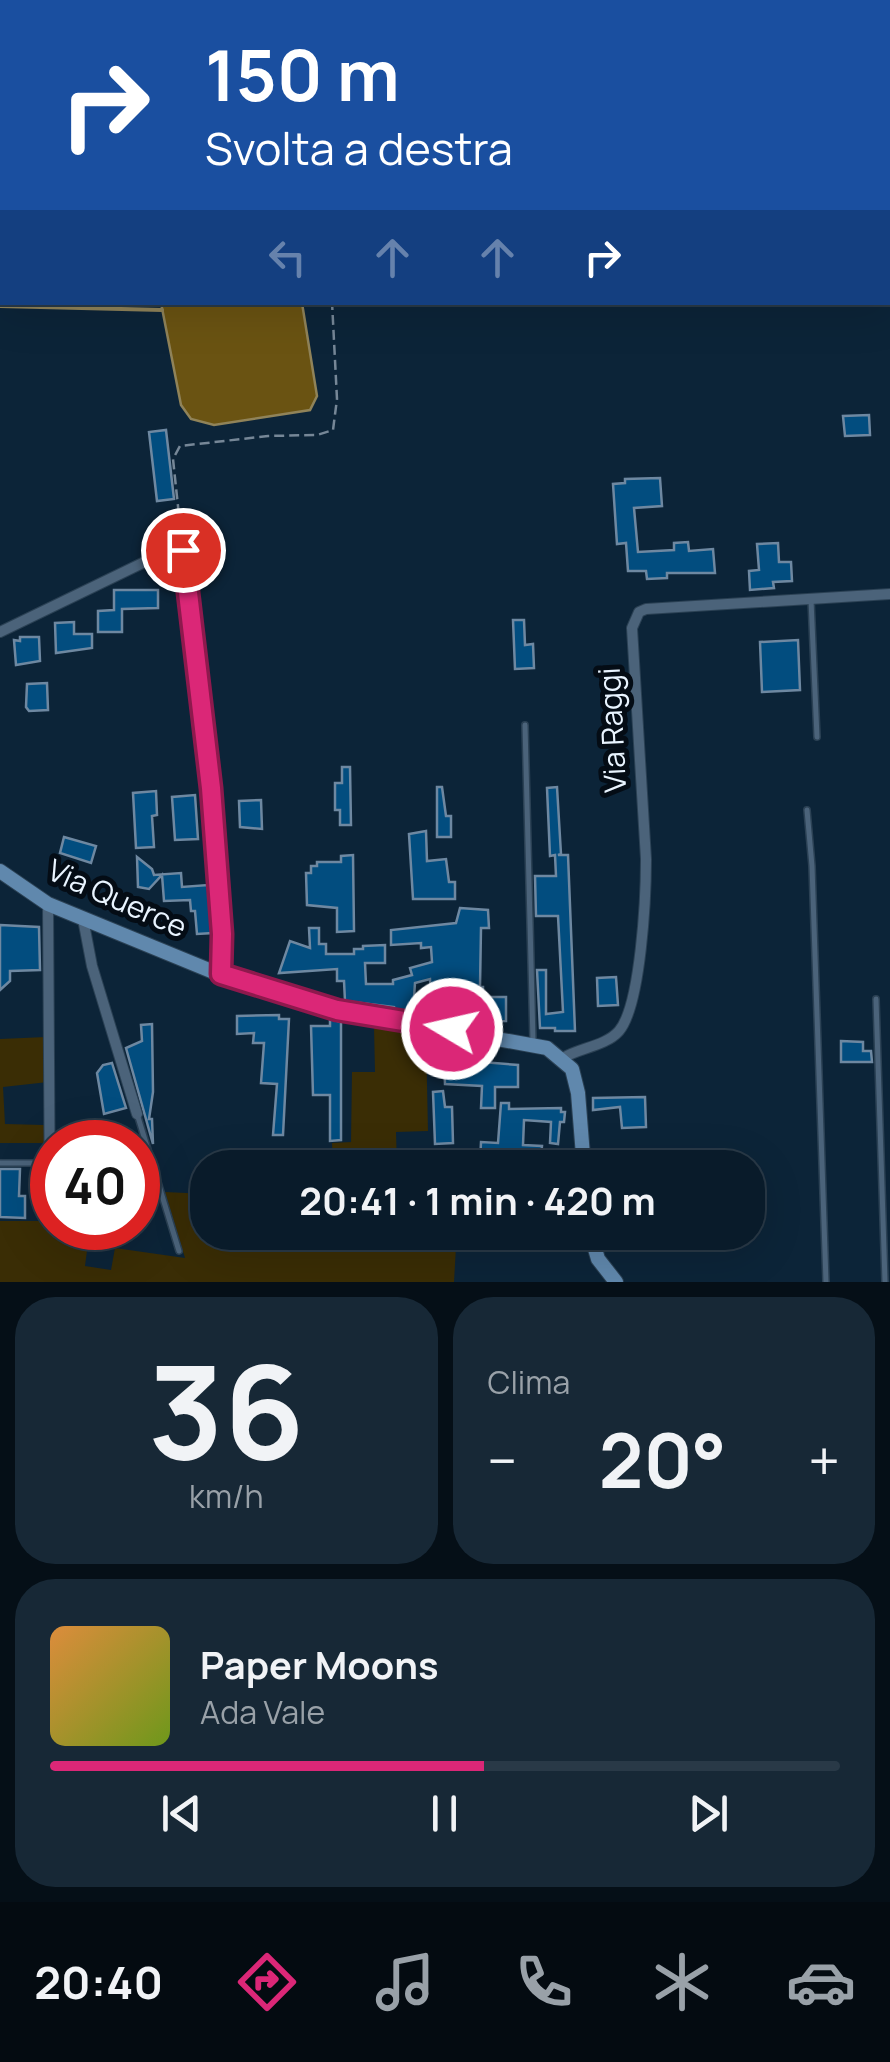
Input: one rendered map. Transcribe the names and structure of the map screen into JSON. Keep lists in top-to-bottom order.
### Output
{
  "streets": {
    "street": ["Via Raggi", "Via Querce"]
  },
  "crossings": [
    ["Via Raggi", "Via Querce"]
  ],
  "page": {
    "turn": ["150 m", "Svolta a destra"],
    "limit": "40",
    "trip": "20:41 · 1 min · 420 m",
    "tile": [
      ["36", "km/h"],
      "Clima"
    ],
    "heat": ["−", "20°", "+"],
    "song": ["Paper Moons", "Ada Vale"],
    "tabs": "20:40"
  }
}
